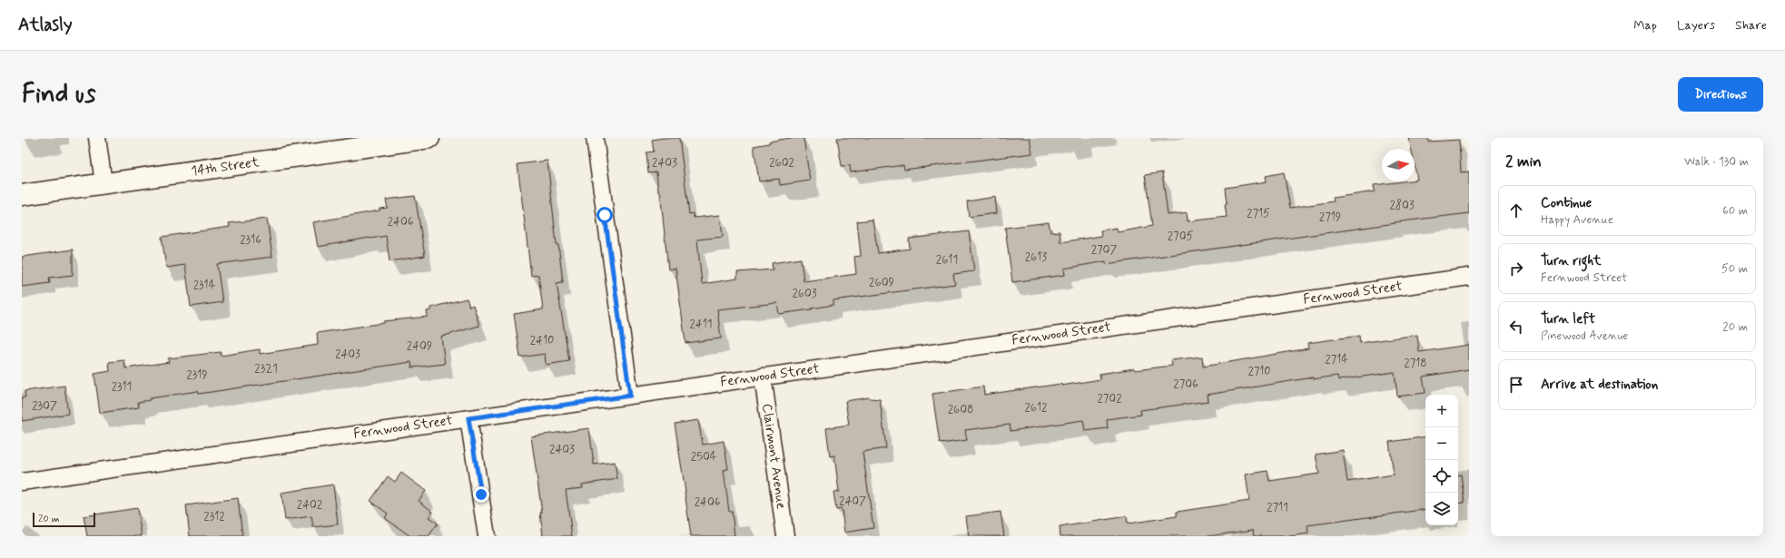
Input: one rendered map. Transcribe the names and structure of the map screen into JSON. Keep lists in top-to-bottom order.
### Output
{
  "streets": {
    "street": ["14th Street", "Fernwood Street", "Clairmont Avenue"]
  },
  "crossings": [
    ["Fernwood Street", "Clairmont Avenue"]
  ],
  "house_numbers": [
    "2403",
    "2602",
    "2803",
    "2715",
    "2719",
    "2406",
    "2705",
    "2316",
    "2707",
    "2613",
    "2611",
    "2609",
    "2314",
    "2603",
    "2411",
    "2410",
    "2409",
    "2403",
    "2714",
    "2718",
    "2321",
    "2710",
    "2319",
    "2706",
    "2311",
    "2702",
    "2307",
    "2612",
    "2608",
    "2403",
    "2504",
    "2407",
    "2406",
    "2402",
    "2711",
    "2312"
  ],
  "scale_bar": "20 m",
  "north": "right",
  "page": {
    "header": "Atlasly",
    "nav": ["Map", "Layers", "Share"],
    "buttons": "Directions",
    "title": "Find us",
    "heading": ["2 min", "Walk · 130 m"],
    "list": [
      ["Continue", "Happy Avenue", "60 m"],
      ["Turn right", "Fernwood Street", "50 m"],
      ["Turn left", "Pinewood Avenue", "20 m"],
      "Arrive at destination"
    ],
    "map_buttons": ["+", "−"],
    "scale": "20 m"
  }
}
